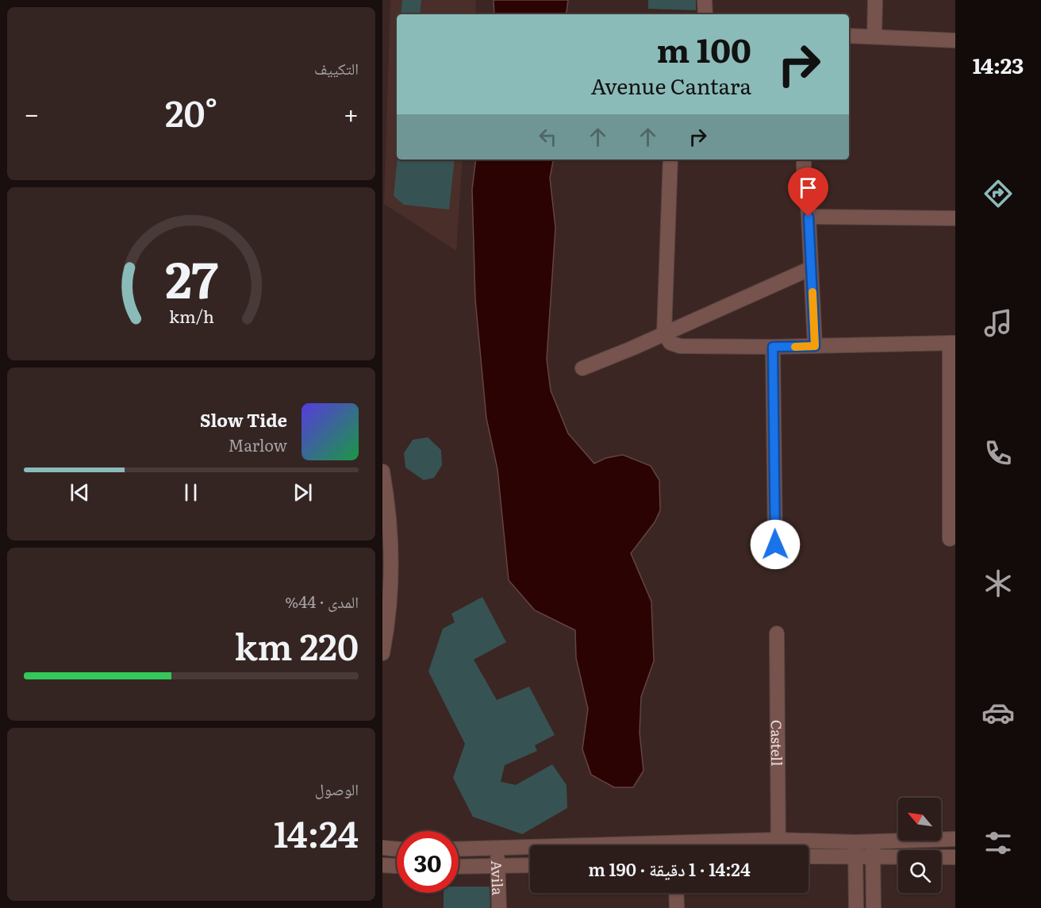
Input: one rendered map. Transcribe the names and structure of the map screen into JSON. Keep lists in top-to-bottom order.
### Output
{
  "streets": {
    "street": ["Castell", "Avila"]
  },
  "north": "top left",
  "page": {
    "tabs": "14:23",
    "tile": [
      "التكييف",
      ["المدى · 44%", "220 km"],
      ["الوصول", "14:24"]
    ],
    "turn": ["100 m", "Avenue Cantara"],
    "heat": ["−", "20°", "+"],
    "song": ["Slow Tide", "Marlow"],
    "limit": "30",
    "trip": "14:24 · 1 دقيقة · 190 m",
    "gauge": ["27", "km/h"]
  }
}
